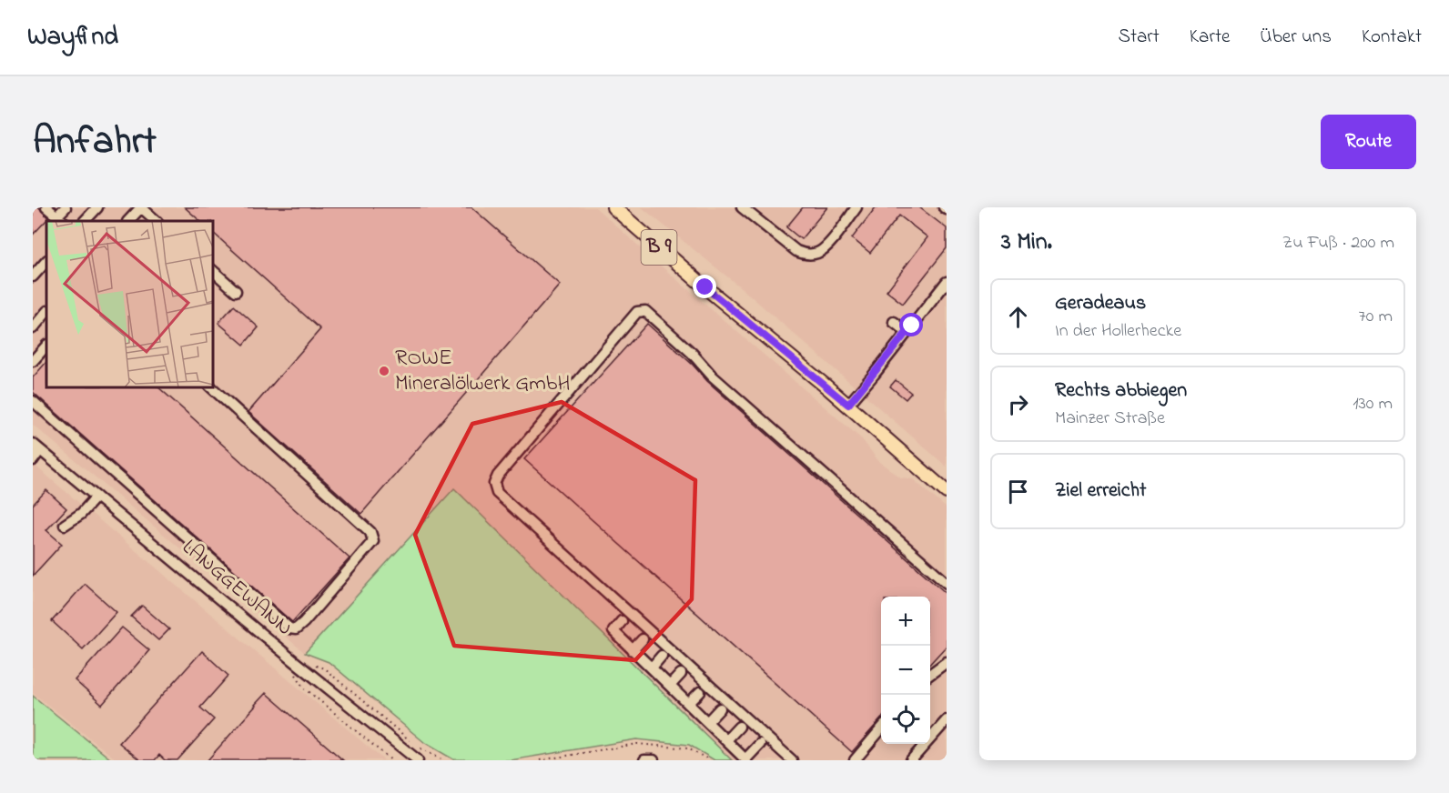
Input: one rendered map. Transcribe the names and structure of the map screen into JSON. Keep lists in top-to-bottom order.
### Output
{
  "streets": {
    "main road": ["B 9"],
    "street": ["LANGGEWANN"]
  },
  "places": ["ROWE Mineralölwerk GmbH"],
  "page": {
    "header": "Wayfind",
    "nav": [
      "Start",
      "Karte",
      "Über uns",
      "Kontakt"
    ],
    "title": "Anfahrt",
    "buttons": "Route",
    "heading": ["3 Min.", "Zu Fuß · 200 m"],
    "list": [
      ["Geradeaus", "In der Hollerhecke", "70 m"],
      ["Rechts abbiegen", "Mainzer Straße", "130 m"],
      "Ziel erreicht"
    ],
    "map_buttons": ["+", "−"]
  }
}
